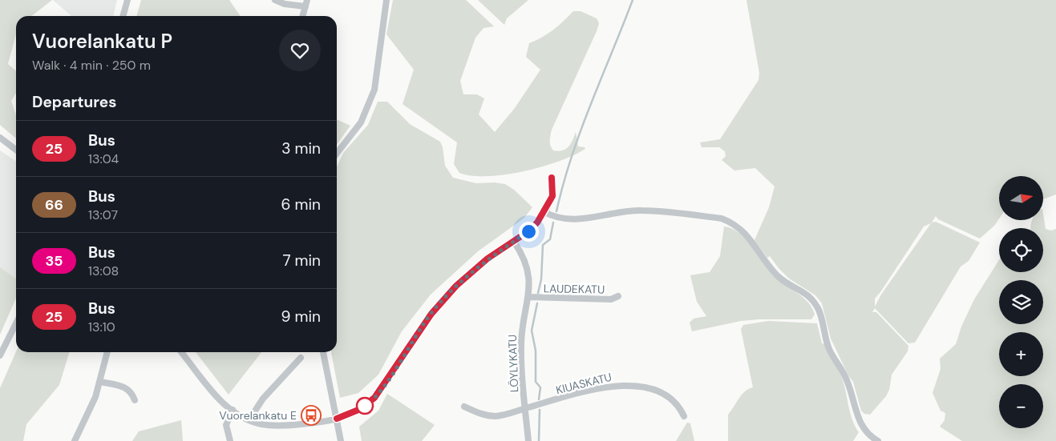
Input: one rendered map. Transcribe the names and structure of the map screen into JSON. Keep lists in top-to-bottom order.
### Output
{
  "streets": {
    "street": ["LAUDEKATU", "LÖYLYKATU", "KIUASKATU"]
  },
  "crossings": [
    ["LAUDEKATU", "LÖYLYKATU"],
    ["LÖYLYKATU", "KIUASKATU"]
  ],
  "places": {
    "bus stop": ["Vuorelankatu E"]
  },
  "lines": ["bus line 25"],
  "north": "right",
  "page": {
    "heading": [
      ["Vuorelankatu P", "Walk · 4 min · 250 m"],
      "Departures"
    ],
    "list": [
      {
        "mark": "25",
        "name": "Bus",
        "note": "13:04",
        "value": "3 min"
      },
      {
        "mark": "66",
        "name": "Bus",
        "note": "13:07",
        "value": "6 min"
      },
      {
        "mark": "35",
        "name": "Bus",
        "note": "13:08",
        "value": "7 min"
      },
      {
        "mark": "25",
        "name": "Bus",
        "note": "13:10",
        "value": "9 min"
      }
    ],
    "map_buttons": ["+", "−"]
  }
}
